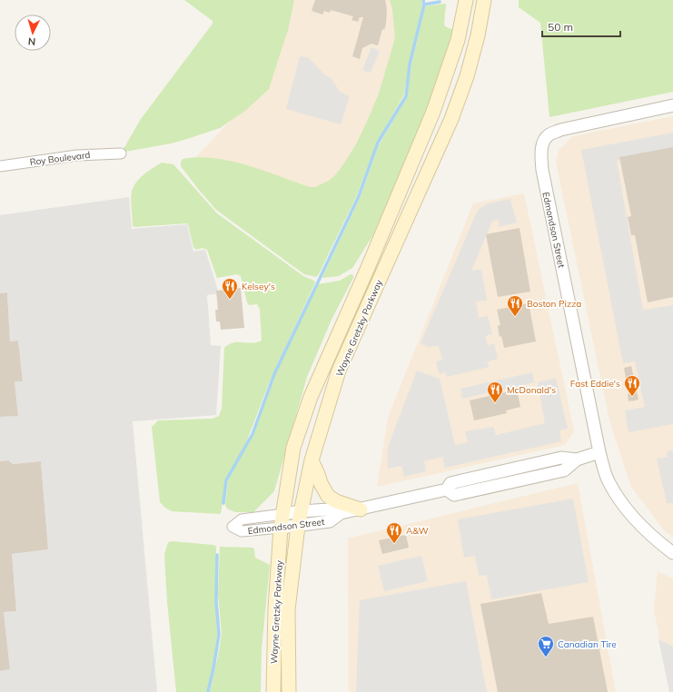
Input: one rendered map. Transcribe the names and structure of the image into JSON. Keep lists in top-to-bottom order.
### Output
{
  "streets": {
    "main road": ["Wayne Gretzky Parkway"],
    "street": ["Roy Boulevard", "Edmondson Street"]
  },
  "crossings": [
    ["Edmondson Street", "Wayne Gretzky Parkway"]
  ],
  "places": {
    "restaurant": [
      "Kelsey's",
      "Boston Pizza",
      "Fast Eddie's",
      "McDonald's",
      "A&W"
    ],
    "supermarket": ["Canadian Tire"]
  },
  "scale_bar": "50 m",
  "north": "bottom"
}
